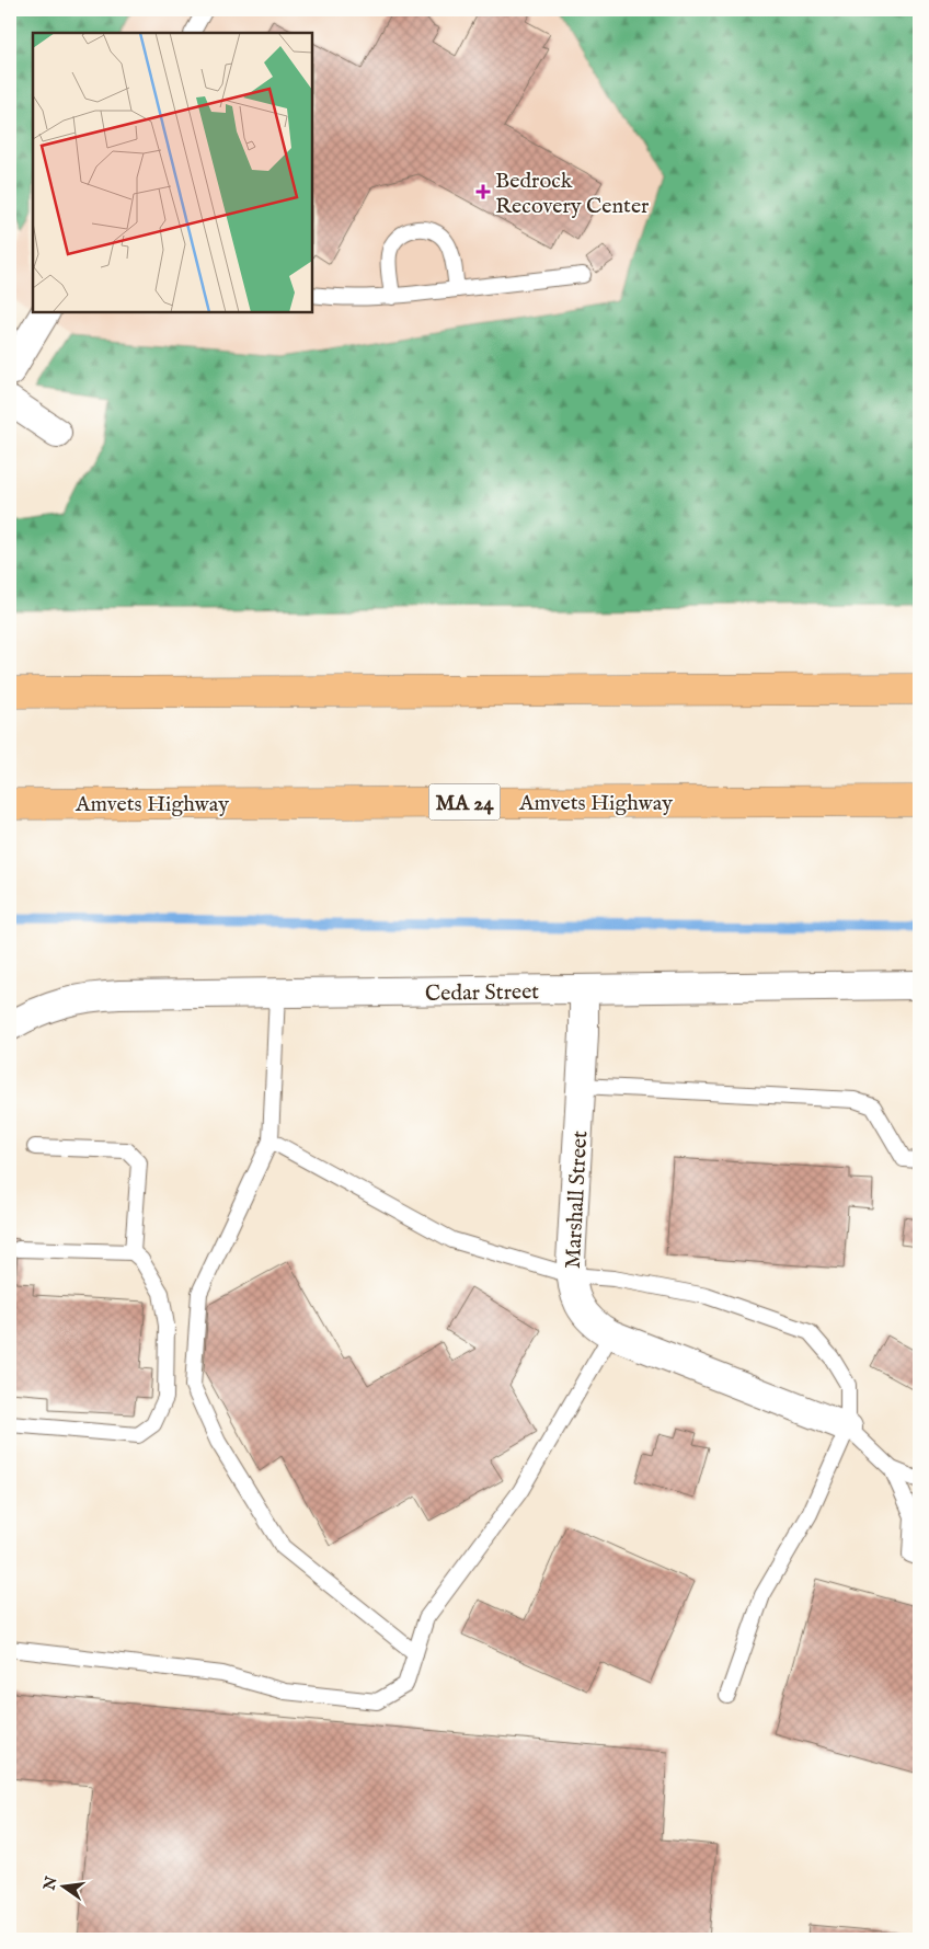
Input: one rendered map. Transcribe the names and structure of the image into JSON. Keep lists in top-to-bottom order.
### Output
{
  "streets": {
    "highway": ["MA 24", "Amvets Highway"],
    "street": ["Cedar Street", "Marshall Street"]
  },
  "crossings": [
    ["Cedar Street", "Marshall Street"]
  ],
  "places": {
    "health": ["Bedrock Recovery Center"]
  },
  "north": "left"
}
